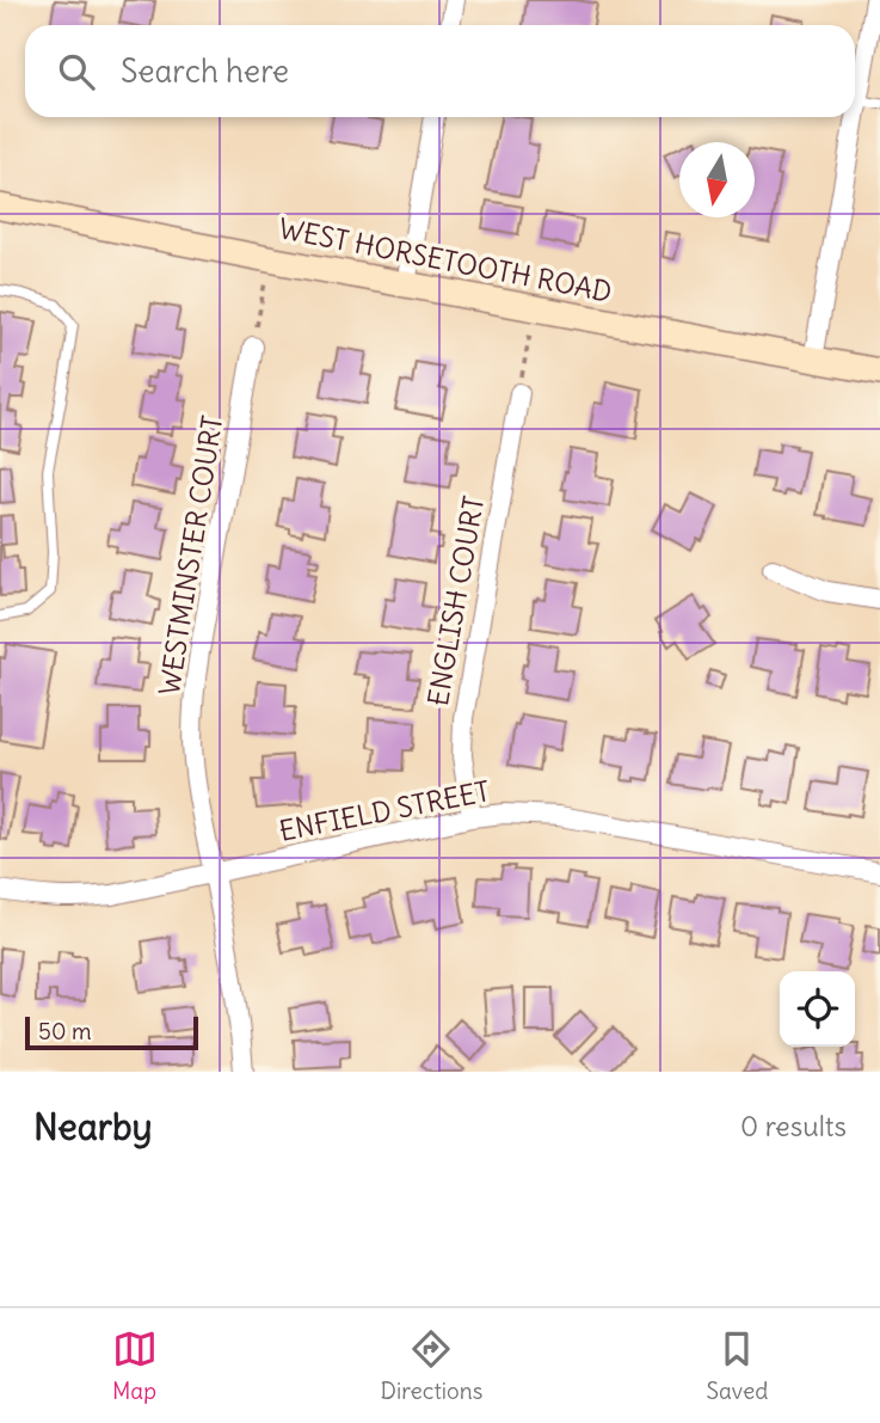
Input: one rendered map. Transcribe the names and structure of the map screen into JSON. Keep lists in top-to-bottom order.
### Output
{
  "streets": {
    "main road": ["WEST HORSETOOTH ROAD"],
    "street": ["WESTMINSTER COURT", "ENGLISH COURT", "ENFIELD STREET"]
  },
  "crossings": [
    ["WESTMINSTER COURT", "ENFIELD STREET"],
    ["ENGLISH COURT", "ENFIELD STREET"]
  ],
  "scale_bar": "50 m",
  "north": "bottom",
  "page": {
    "search": "Search here",
    "scale": "50 m",
    "heading": ["Nearby", "0 results"],
    "nav": ["Map", "Directions", "Saved"]
  }
}
